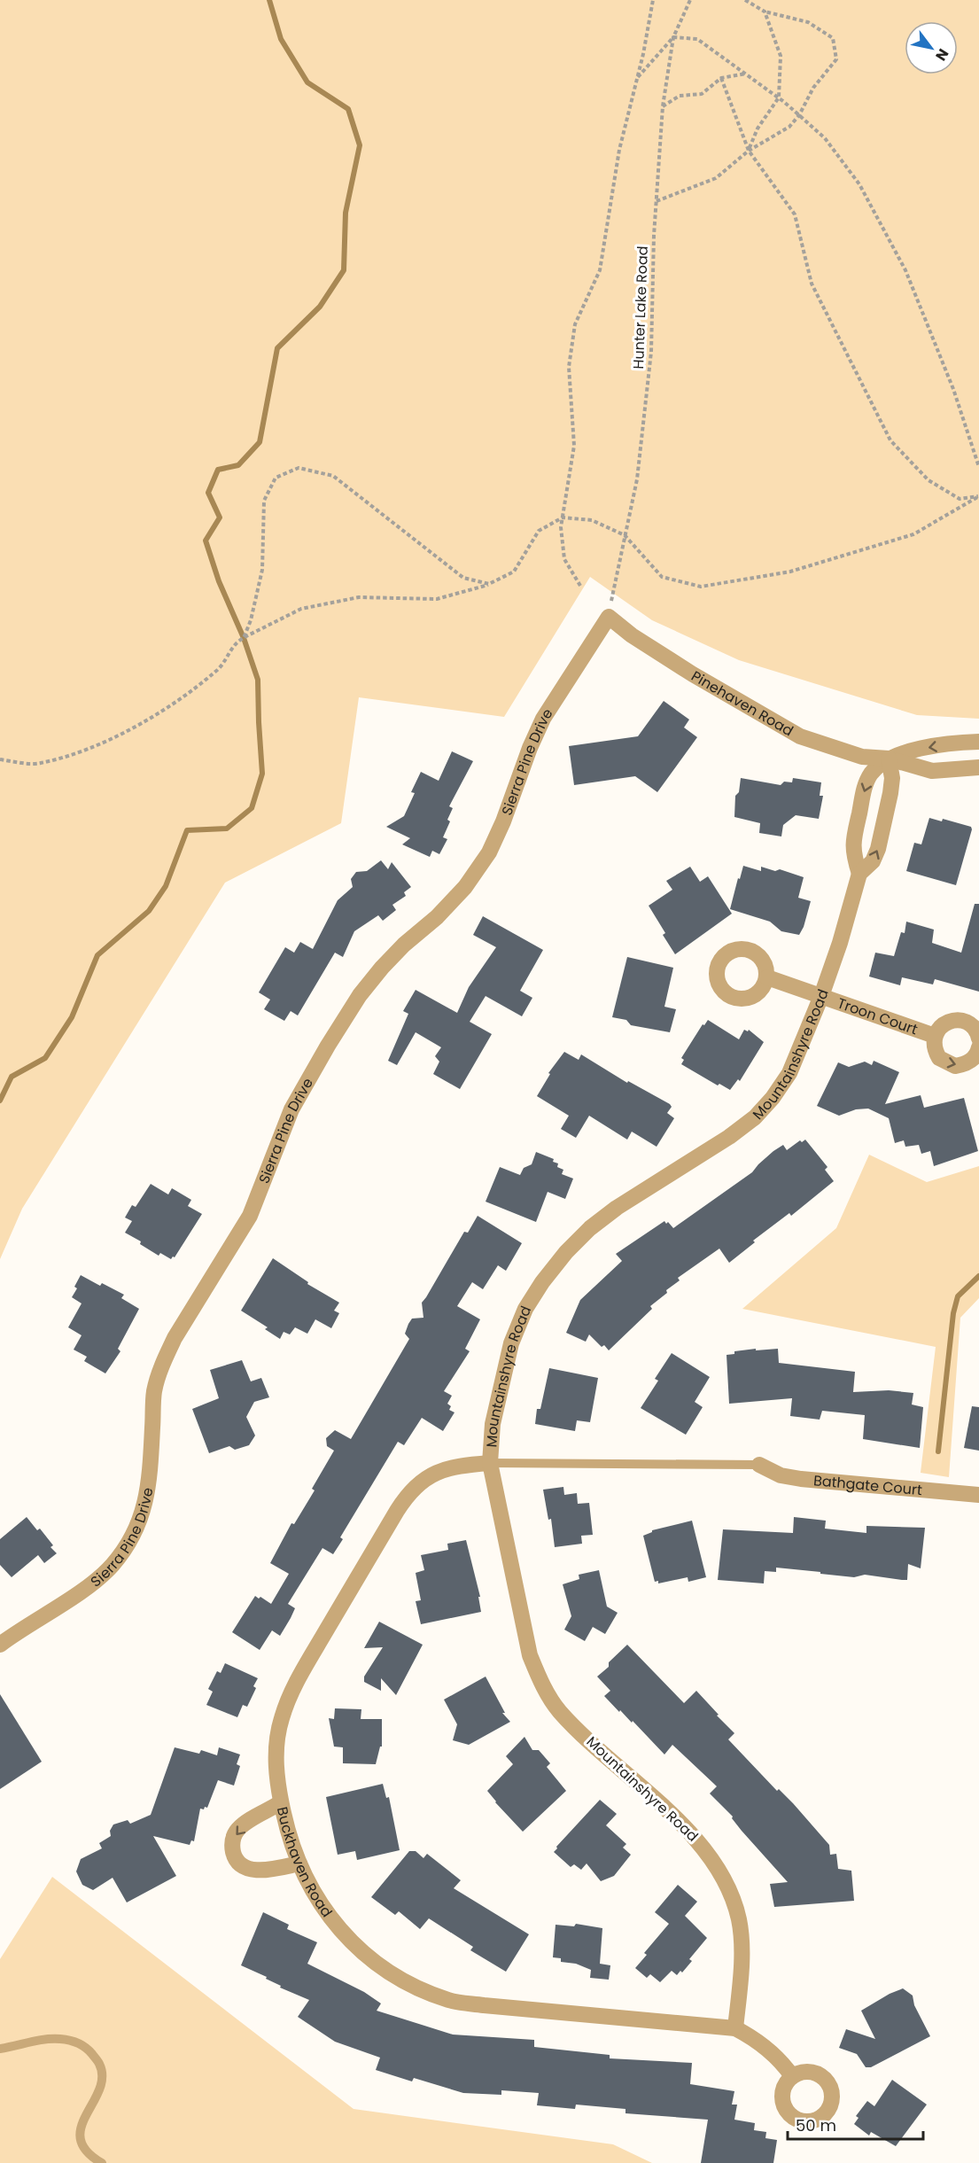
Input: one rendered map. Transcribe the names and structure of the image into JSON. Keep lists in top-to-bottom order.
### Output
{
  "streets": {
    "street": [
      "Pinehaven Road",
      "Sierra Pine Drive",
      "Troon Court",
      "Mountainshyre Road",
      "Bathgate Court",
      "Buckhaven Road"
    ],
    "path": ["Hunter Lake Road"]
  },
  "crossings": [
    ["Hunter Lake Road", "Pinehaven Road"],
    ["Hunter Lake Road", "Sierra Pine Drive"],
    ["Pinehaven Road", "Sierra Pine Drive"],
    ["Pinehaven Road", "Mountainshyre Road"],
    ["Troon Court", "Mountainshyre Road"],
    ["Mountainshyre Road", "Buckhaven Road"]
  ],
  "scale_bar": "50 m",
  "north": "bottom right"
}
